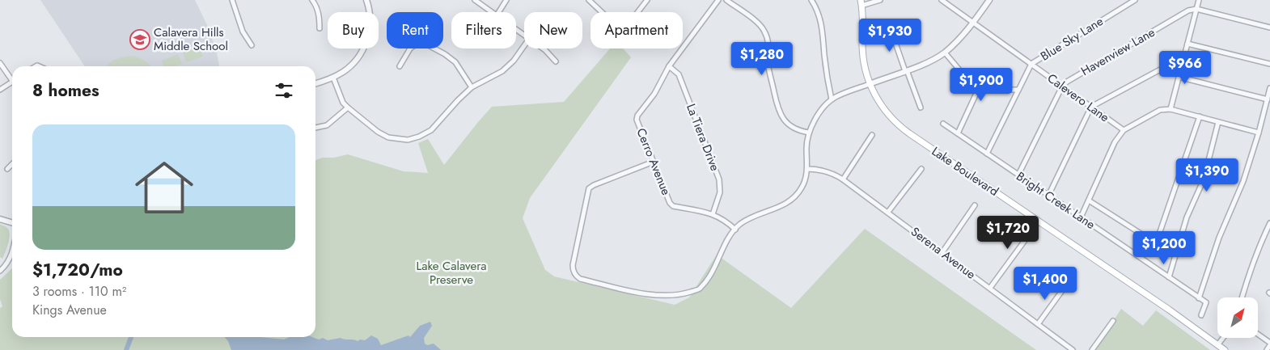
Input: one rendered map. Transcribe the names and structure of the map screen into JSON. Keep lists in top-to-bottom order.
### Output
{
  "streets": {
    "main road": ["Lake Boulevard"],
    "street": [
      "Blue Sky Lane",
      "Havenview Lane",
      "Calevero Lane",
      "La Tiera Drive",
      "Cerro Avenue",
      "Bright Creek Lane",
      "Serena Avenue"
    ]
  },
  "crossings": [
    ["Blue Sky Lane", "Calevero Lane"],
    ["Blue Sky Lane", "Bright Creek Lane"],
    ["Havenview Lane", "Calevero Lane"],
    ["Havenview Lane", "Bright Creek Lane"],
    ["La Tiera Drive", "Cerro Avenue"]
  ],
  "parks": ["Lake Calavera Preserve"],
  "places": {
    "school or university": ["Calavera Hills Middle School"]
  },
  "north": "top right",
  "page": {
    "chip": [
      "Buy",
      "Rent",
      "Filters",
      "New",
      "Apartment"
    ],
    "price": [
      "$1,930",
      "$1,280",
      "$966",
      "$1,900",
      "$1,390",
      "$1,720",
      "$1,200",
      "$1,400"
    ],
    "heading": "8 homes",
    "list": [
      {
        "name": "$1,720/mo",
        "note": "3 rooms · 110 m² · Kings Avenue"
      }
    ]
  }
}
